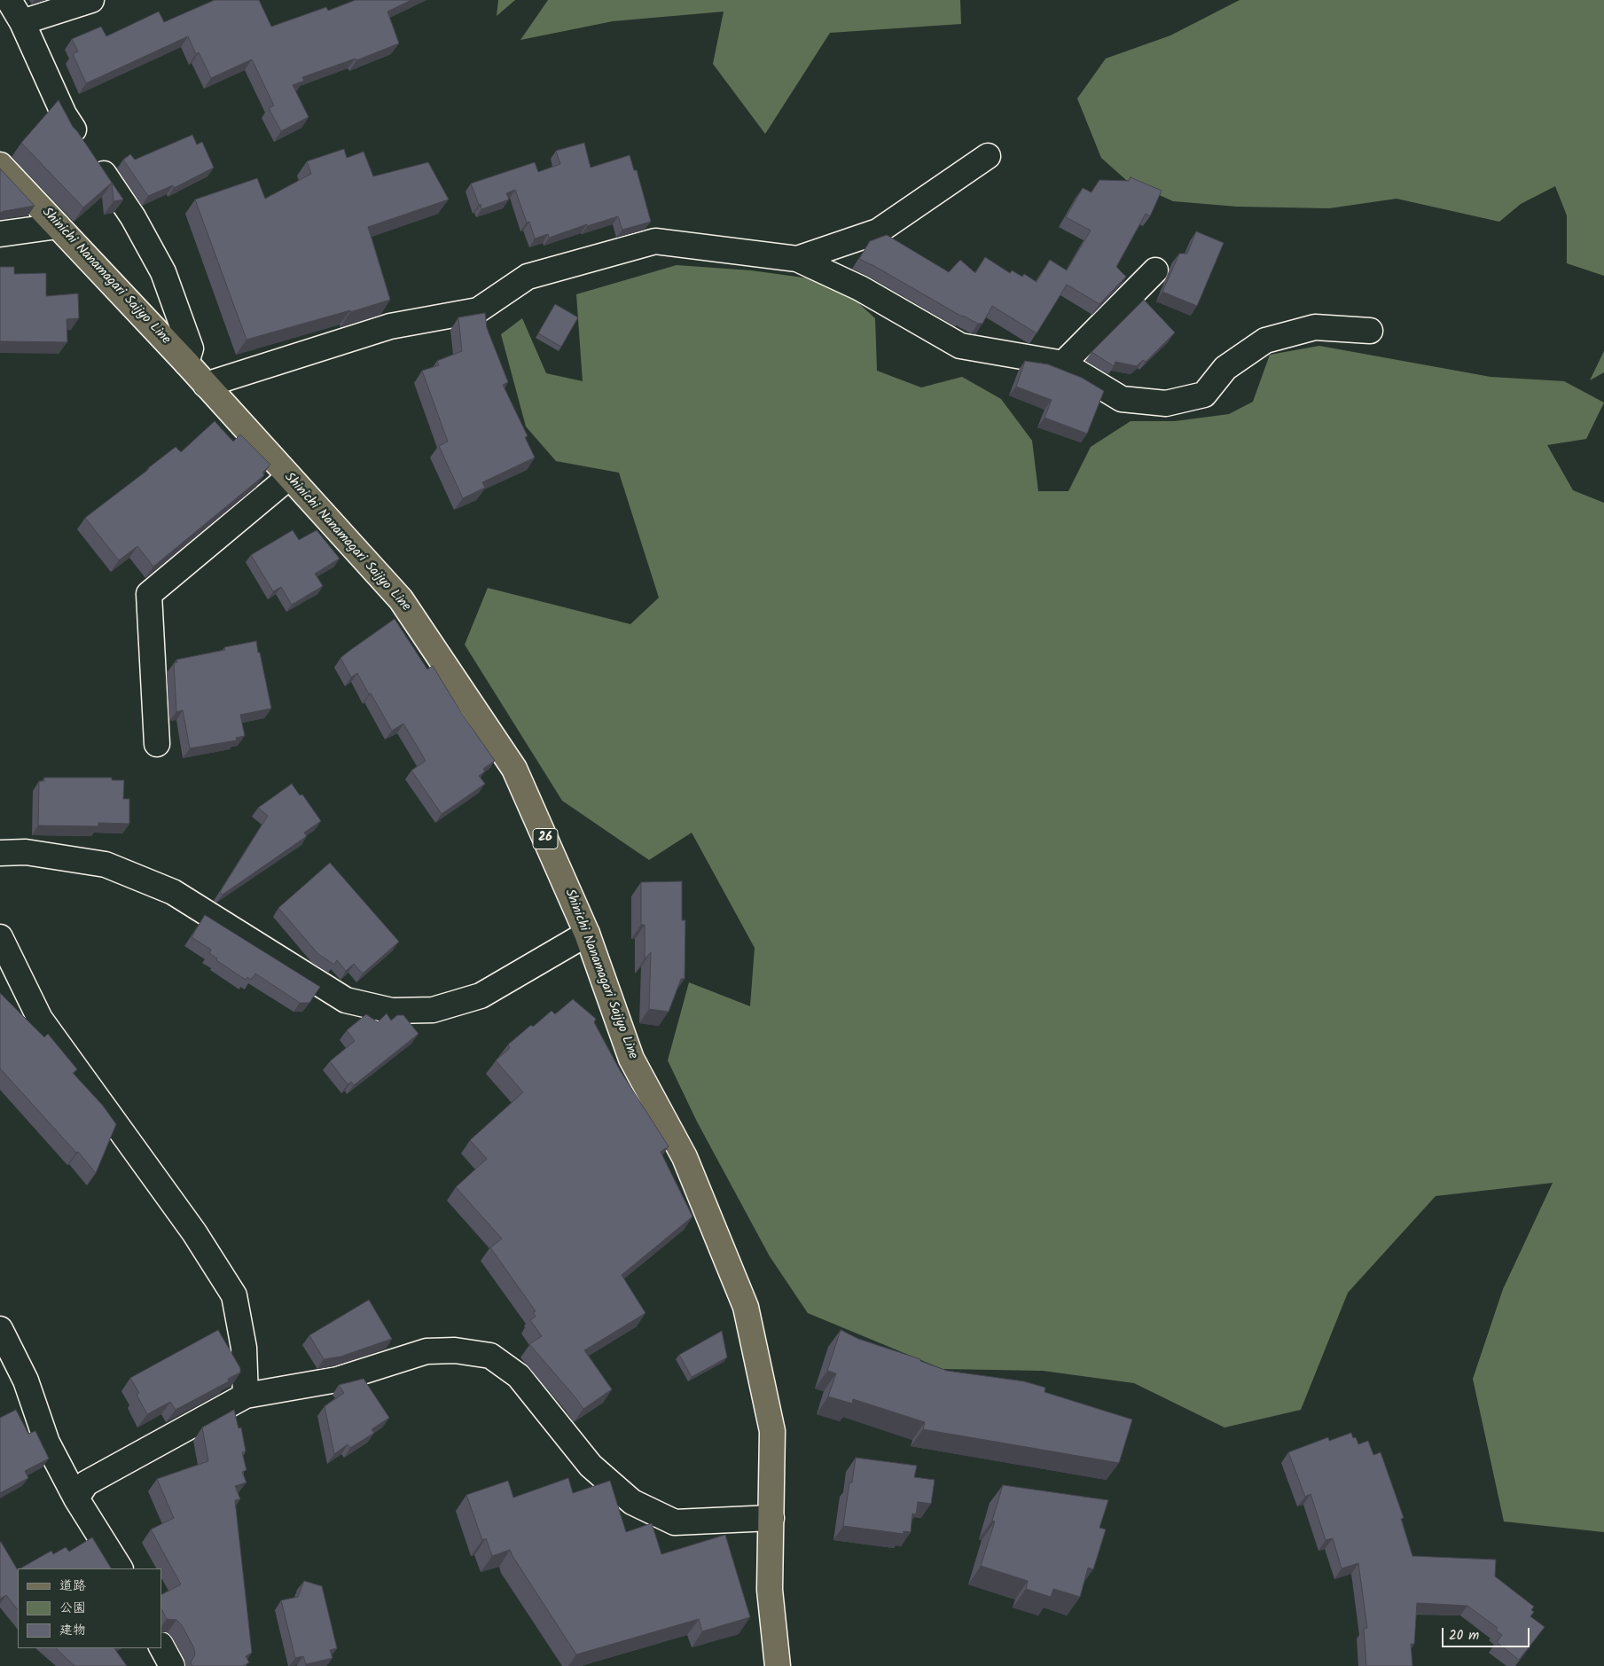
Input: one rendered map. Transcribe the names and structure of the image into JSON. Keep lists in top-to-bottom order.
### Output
{
  "streets": {
    "main road": ["Shinichi Nanamagari Saijyo Line", "26"]
  },
  "legend": ["道路", "公園", "建物"],
  "scale_bar": "20 m"
}
